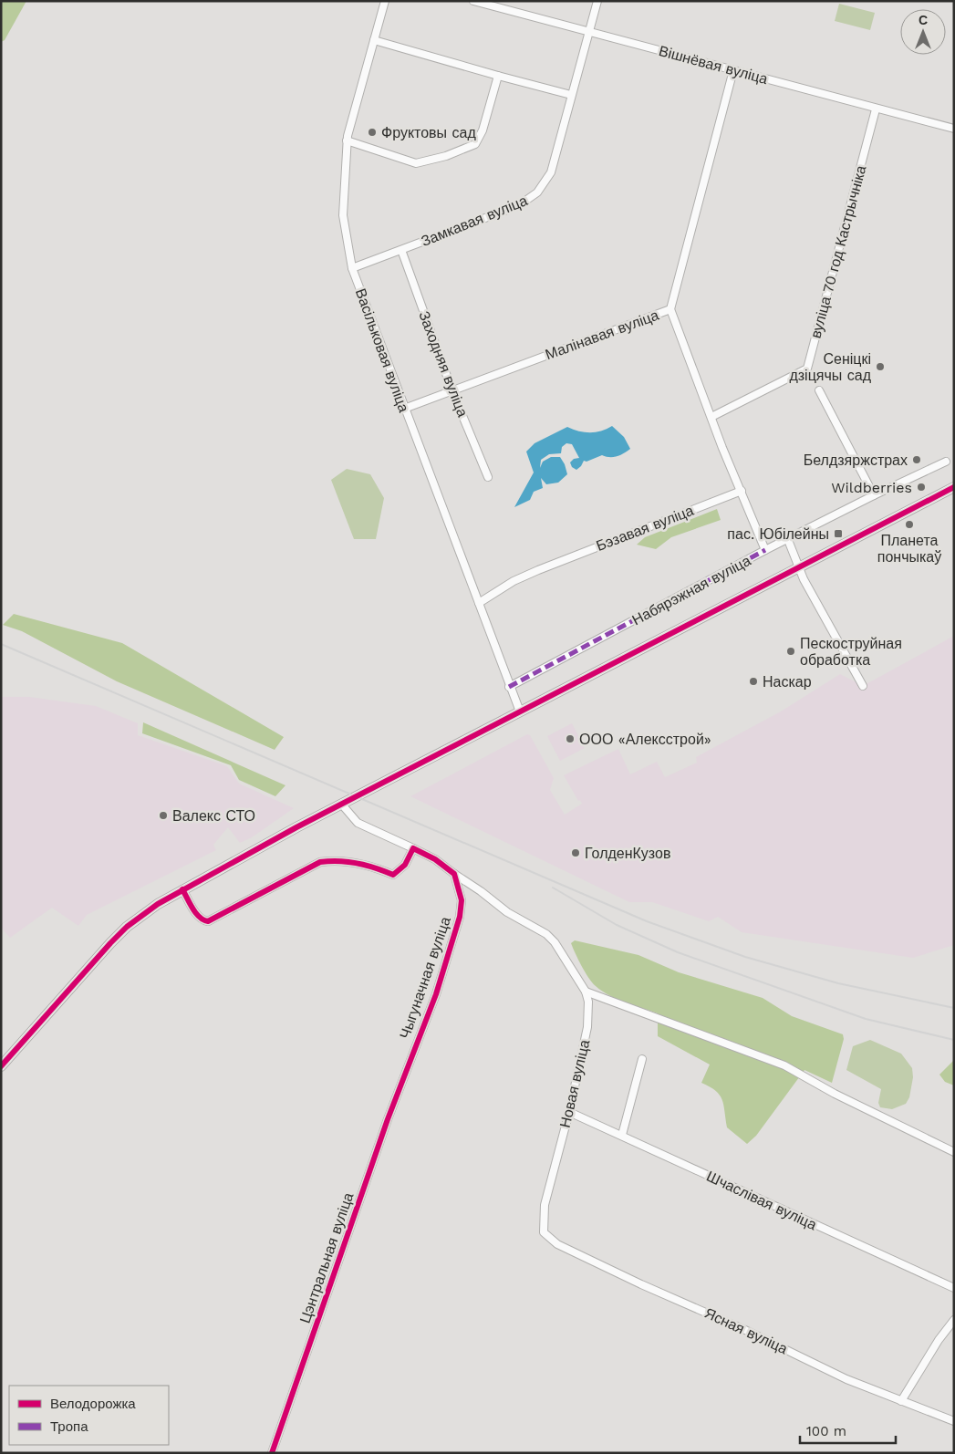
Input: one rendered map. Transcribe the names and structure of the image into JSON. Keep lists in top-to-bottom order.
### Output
{
  "streets": {
    "street": [
      "Вішнёвая вуліца",
      "Замкавая вуліца",
      "вуліца 70 год Кастрычніка",
      "Малінавая вуліца",
      "Васільковая вуліца",
      "Заходняя вуліца",
      "Бэзавая вуліца",
      "Набярэжная вуліца",
      "Чыгуначная вуліца",
      "Новая вуліца",
      "Шчаслівая вуліца",
      "Цэнтральная вуліца",
      "Ясная вуліца"
    ]
  },
  "crossings": [
    ["Вішнёвая вуліца", "Замкавая вуліца"],
    ["Вішнёвая вуліца", "вуліца 70 год Кастрычніка"],
    ["Вішнёвая вуліца", "Малінавая вуліца"],
    ["Замкавая вуліца", "Васільковая вуліца"],
    ["Замкавая вуліца", "Заходняя вуліца"],
    ["Малінавая вуліца", "Васільковая вуліца"],
    ["Малінавая вуліца", "Заходняя вуліца"],
    ["Васільковая вуліца", "Бэзавая вуліца"],
    ["Васільковая вуліца", "Набярэжная вуліца"],
    ["Чыгуначная вуліца", "Новая вуліца"],
    ["Чыгуначная вуліца", "Цэнтральная вуліца"],
    ["Новая вуліца", "Шчаслівая вуліца"],
    ["Новая вуліца", "Ясная вуліца"]
  ],
  "places": {
    "other": [
      "Фруктовы сад",
      "Сеніцкі дзіцячы сад",
      "Белдзяржстрах",
      "Wildberries",
      "Планета пончыкаў",
      "Пескоструйная обработка",
      "Наскар",
      "ООО «Алексстрой»",
      "Валекс СТО",
      "ГолденКузов"
    ],
    "transit": ["пас. Юбілейны"]
  },
  "legend": ["Велодорожка", "Тропа"],
  "scale_bar": "100 m",
  "north": "top"
}
